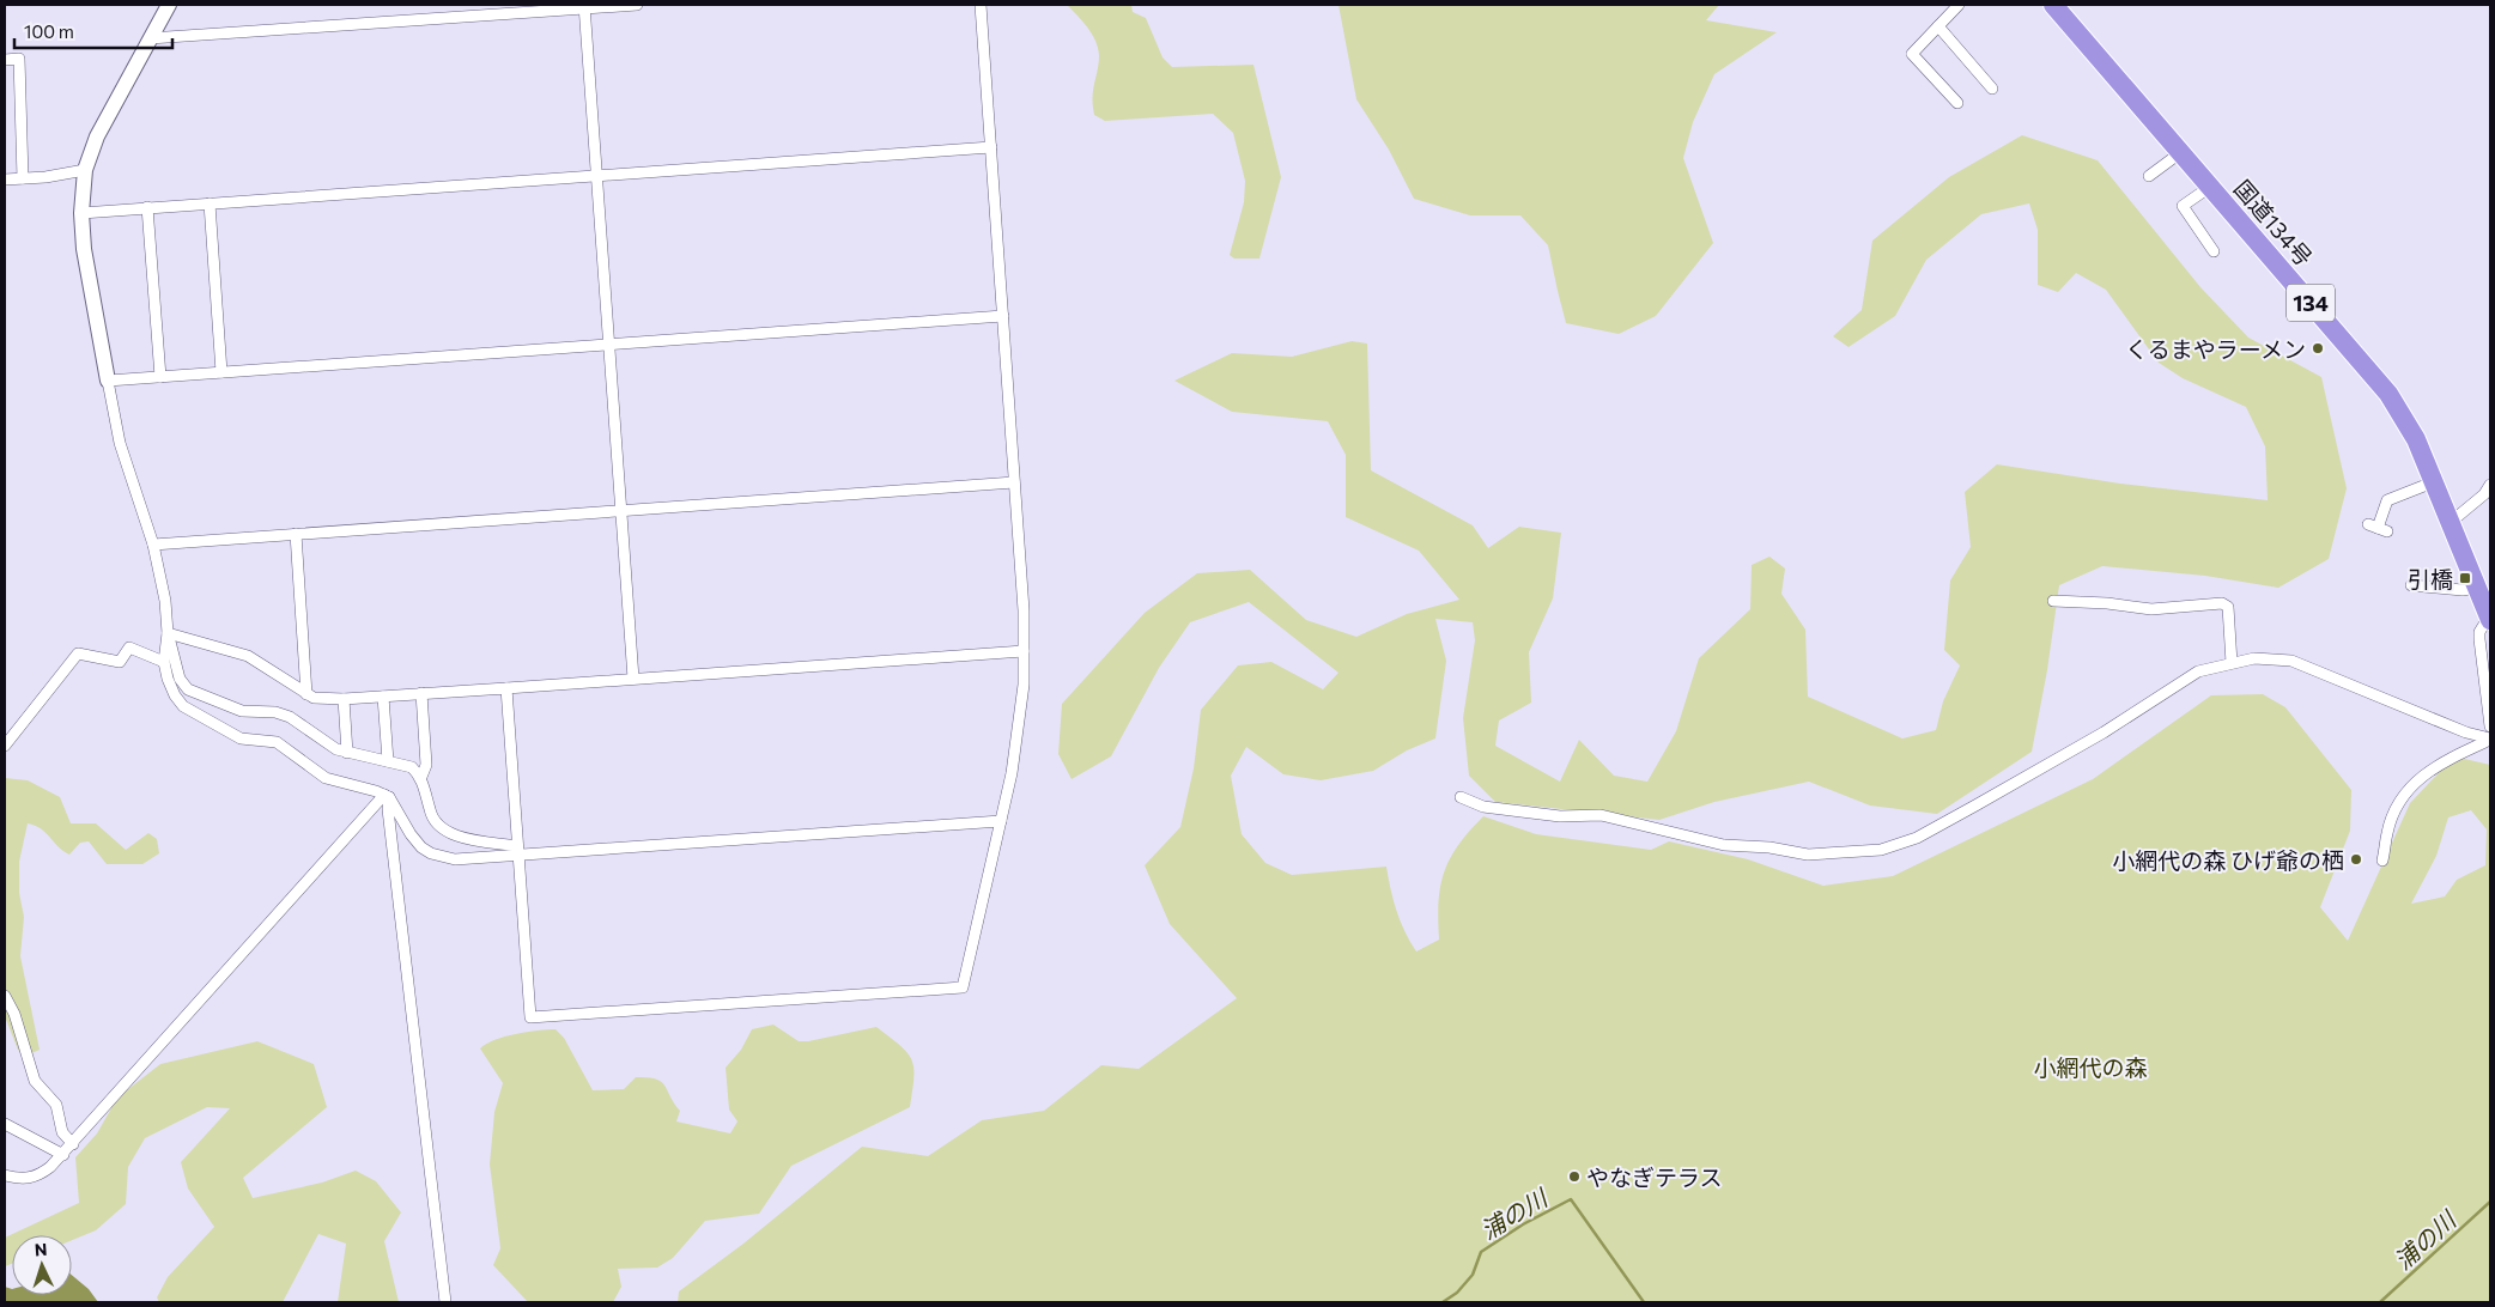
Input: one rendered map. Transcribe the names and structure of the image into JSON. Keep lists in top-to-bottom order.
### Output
{
  "streets": {
    "highway": ["国道134号", "134"]
  },
  "water": ["浦の川"],
  "parks": ["小網代の森"],
  "places": {
    "other": ["くるまやラーメン", "小網代の森 ひげ爺の栖", "やなぎテラス"],
    "transit": ["引橋"]
  },
  "scale_bar": "100 m",
  "north": "top"
}
